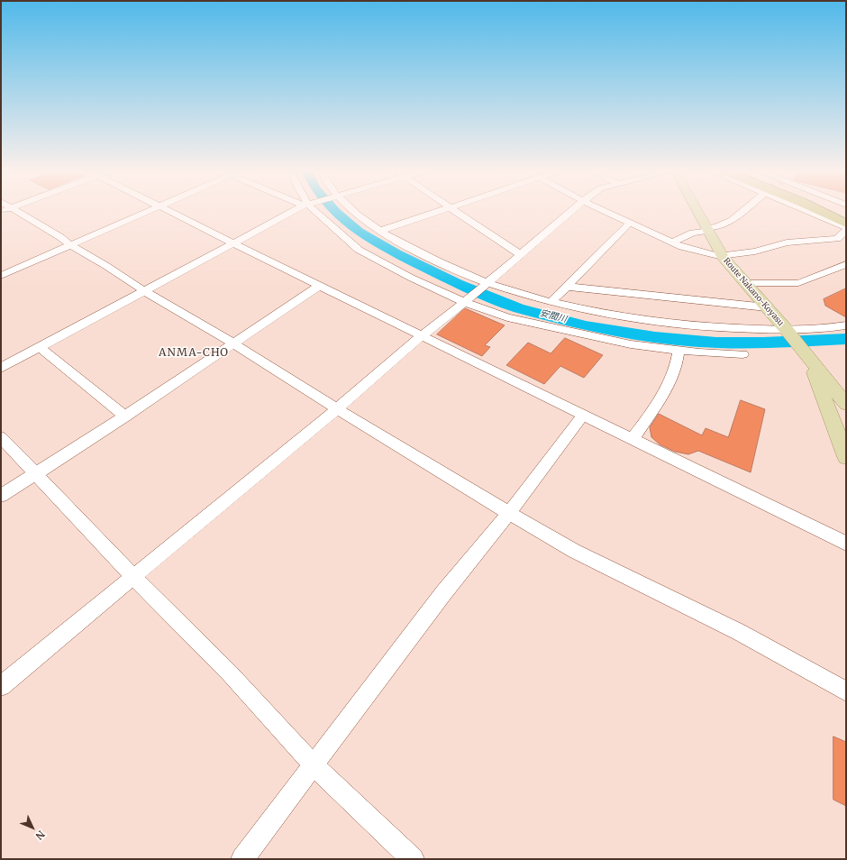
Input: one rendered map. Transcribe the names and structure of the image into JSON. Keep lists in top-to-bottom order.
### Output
{
  "streets": {
    "main road": ["Route Nakano-Koyasu"]
  },
  "districts": ["ANMA-CHO"],
  "water": ["安間川"],
  "north": "bottom right"
}
